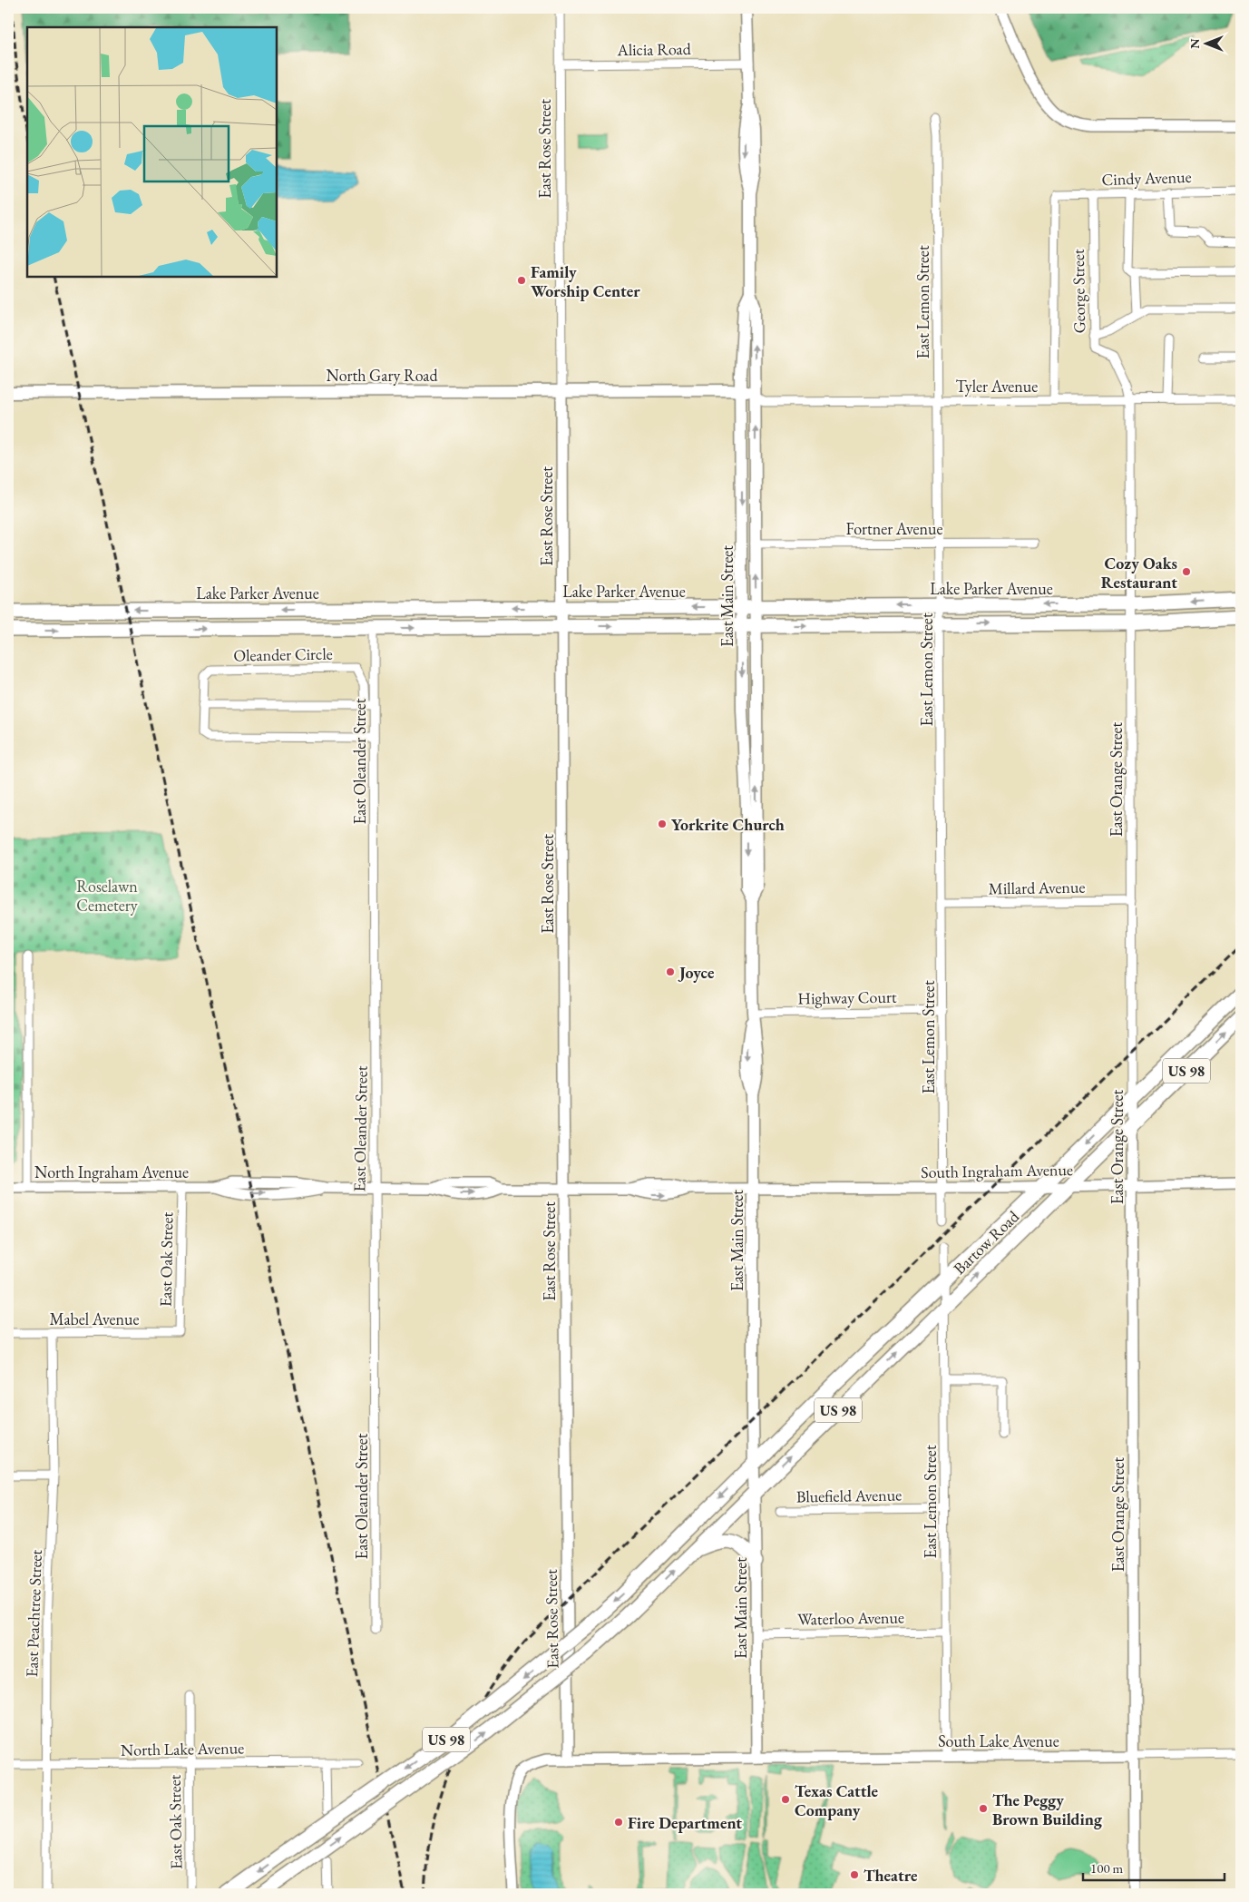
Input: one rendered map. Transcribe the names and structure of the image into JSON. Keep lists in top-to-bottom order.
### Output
{
  "streets": {
    "main road": [
      "North Gary Road",
      "Lake Parker Avenue",
      "East Main Street",
      "US 98",
      "Bartow Road"
    ],
    "street": [
      "Alicia Road",
      "East Rose Street",
      "Cindy Avenue",
      "George Street",
      "East Lemon Street",
      "Tyler Avenue",
      "Fortner Avenue",
      "Oleander Circle",
      "East Oleander Street",
      "East Orange Street",
      "Millard Avenue",
      "Highway Court",
      "South Ingraham Avenue",
      "North Ingraham Avenue",
      "East Oak Street",
      "Mabel Avenue",
      "Bluefield Avenue",
      "East Peachtree Street",
      "Waterloo Avenue",
      "South Lake Avenue",
      "North Lake Avenue"
    ]
  },
  "crossings": [
    ["Alicia Road", "East Rose Street"],
    ["Alicia Road", "East Main Street"],
    ["East Rose Street", "North Gary Road"],
    ["East Rose Street", "Lake Parker Avenue"],
    ["East Rose Street", "North Ingraham Avenue"],
    ["Cindy Avenue", "George Street"],
    ["Cindy Avenue", "Tyler Avenue"],
    ["George Street", "Tyler Avenue"],
    ["George Street", "East Orange Street"],
    ["East Lemon Street", "Tyler Avenue"],
    ["East Lemon Street", "Fortner Avenue"],
    ["East Lemon Street", "Lake Parker Avenue"],
    ["East Lemon Street", "Millard Avenue"],
    ["East Lemon Street", "Highway Court"],
    ["East Lemon Street", "South Ingraham Avenue"],
    ["East Lemon Street", "Bartow Road"],
    ["East Lemon Street", "Bluefield Avenue"],
    ["East Lemon Street", "Waterloo Avenue"],
    ["East Lemon Street", "South Lake Avenue"],
    ["North Gary Road", "Tyler Avenue"],
    ["North Gary Road", "East Main Street"],
    ["Tyler Avenue", "East Main Street"],
    ["Tyler Avenue", "East Orange Street"],
    ["Fortner Avenue", "East Main Street"],
    ["Lake Parker Avenue", "East Main Street"],
    ["Lake Parker Avenue", "East Orange Street"],
    ["East Main Street", "Highway Court"],
    ["East Main Street", "US 98"],
    ["East Main Street", "South Ingraham Avenue"],
    ["East Main Street", "North Ingraham Avenue"],
    ["East Main Street", "Bartow Road"],
    ["East Main Street", "Waterloo Avenue"],
    ["East Main Street", "South Lake Avenue"],
    ["Oleander Circle", "East Oleander Street"],
    ["East Oleander Street", "North Ingraham Avenue"],
    ["East Orange Street", "Millard Avenue"],
    ["East Orange Street", "South Ingraham Avenue"],
    ["East Orange Street", "Bartow Road"],
    ["East Orange Street", "South Lake Avenue"],
    ["US 98", "Bartow Road"],
    ["South Ingraham Avenue", "North Ingraham Avenue"],
    ["South Ingraham Avenue", "Bartow Road"],
    ["North Ingraham Avenue", "East Oak Street"],
    ["East Oak Street", "Mabel Avenue"],
    ["East Oak Street", "North Lake Avenue"],
    ["Mabel Avenue", "East Peachtree Street"],
    ["East Peachtree Street", "North Lake Avenue"]
  ],
  "parks": ["Roselawn Cemetery"],
  "places": [
    "Family Worship Center",
    "Cozy Oaks Restaurant",
    "Yorkrite Church",
    "Joyce",
    "Texas Cattle Company",
    "The Peggy Brown Building",
    "Fire Department",
    "Theatre"
  ],
  "scale_bar": "100 m",
  "north": "left"
}
